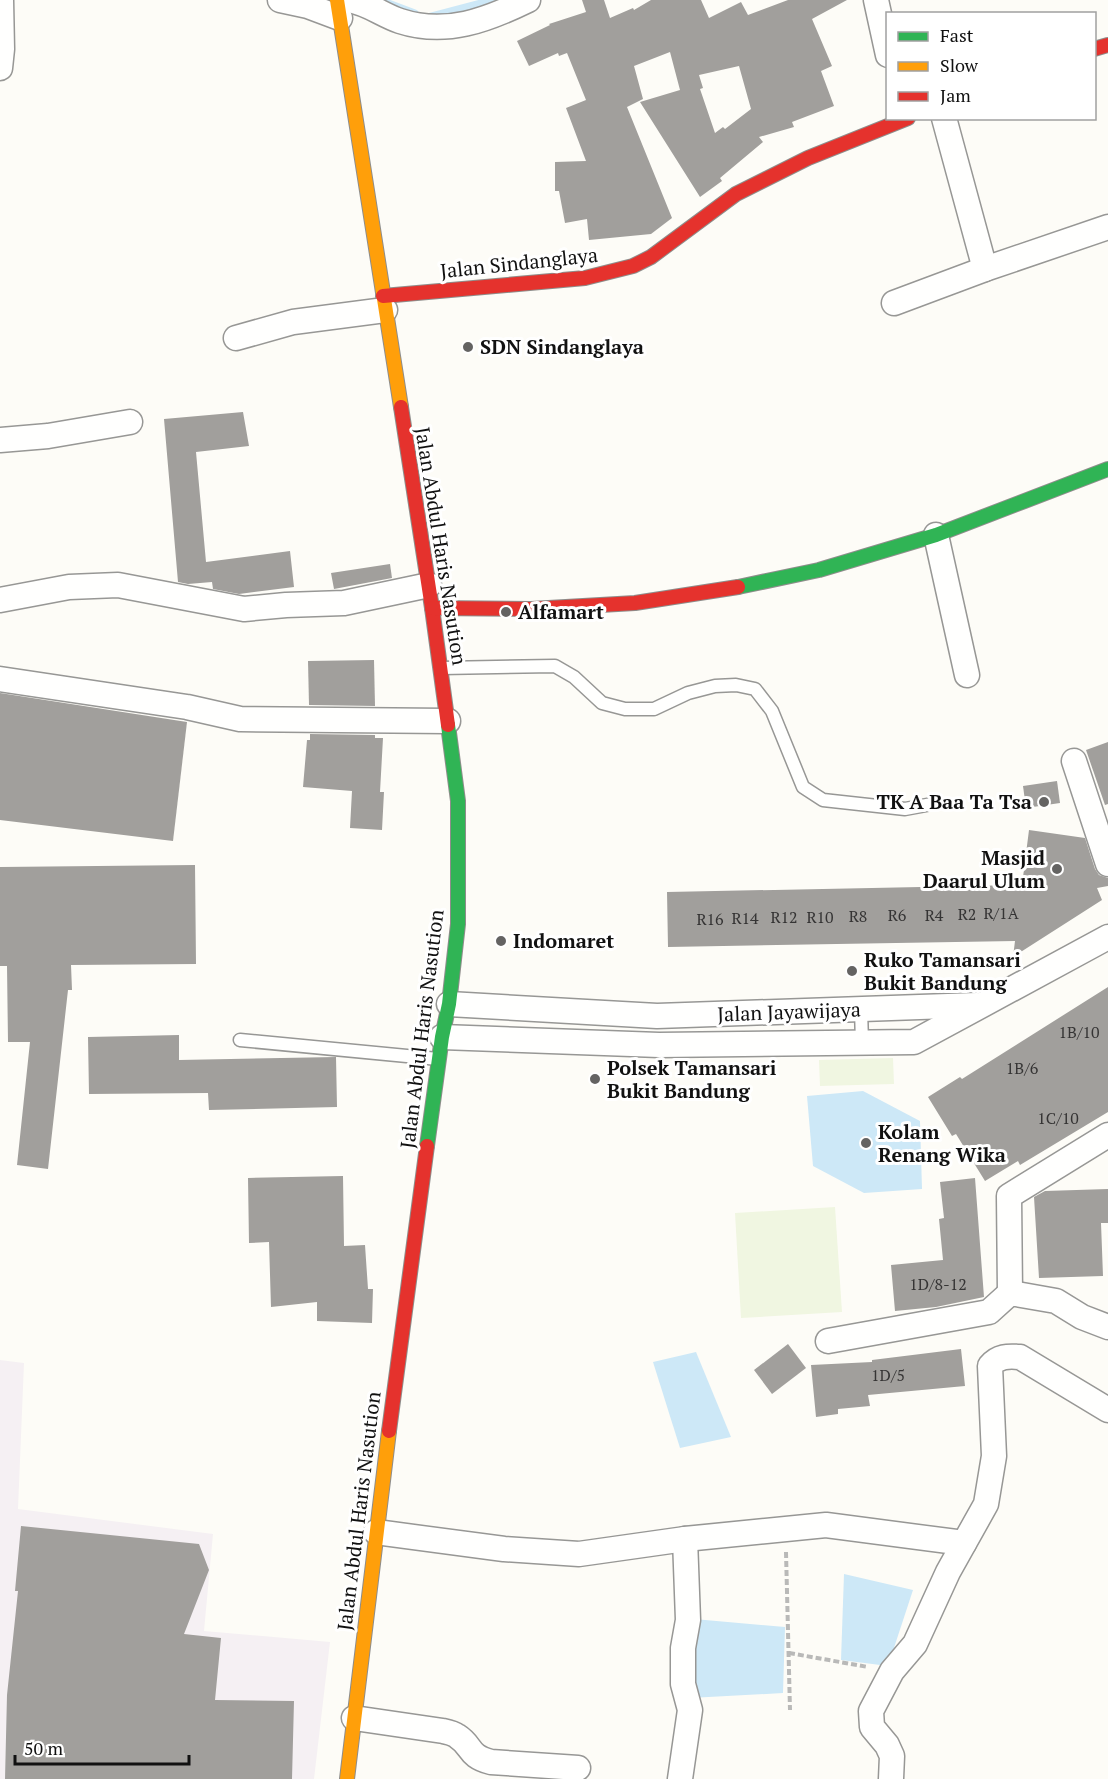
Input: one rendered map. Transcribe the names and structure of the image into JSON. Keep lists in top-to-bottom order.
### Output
{
  "streets": {
    "main road": ["Jalan Sindanglaya", "Jalan Abdul Haris Nasution"],
    "street": ["Jalan Jayawijaya"]
  },
  "crossings": [
    ["Jalan Sindanglaya", "Jalan Abdul Haris Nasution"],
    ["Jalan Abdul Haris Nasution", "Jalan Jayawijaya"]
  ],
  "places": [
    "SDN Sindanglaya",
    "Alfamart",
    "TK A Baa Ta Tsa",
    "Masjid Daarul Ulum",
    "Indomaret",
    "Ruko Tamansari Bukit Bandung",
    "Polsek Tamansari Bukit Bandung",
    "Kolam Renang Wika"
  ],
  "house_numbers": [
    "R/1A",
    "R2",
    "R6",
    "R4",
    "R8",
    "R12",
    "R10",
    "R14",
    "R16",
    "1B/10",
    "1B/6",
    "1C/10",
    "1D/8-12",
    "1D/5"
  ],
  "legend": ["Fast", "Slow", "Jam"],
  "scale_bar": "50 m"
}
